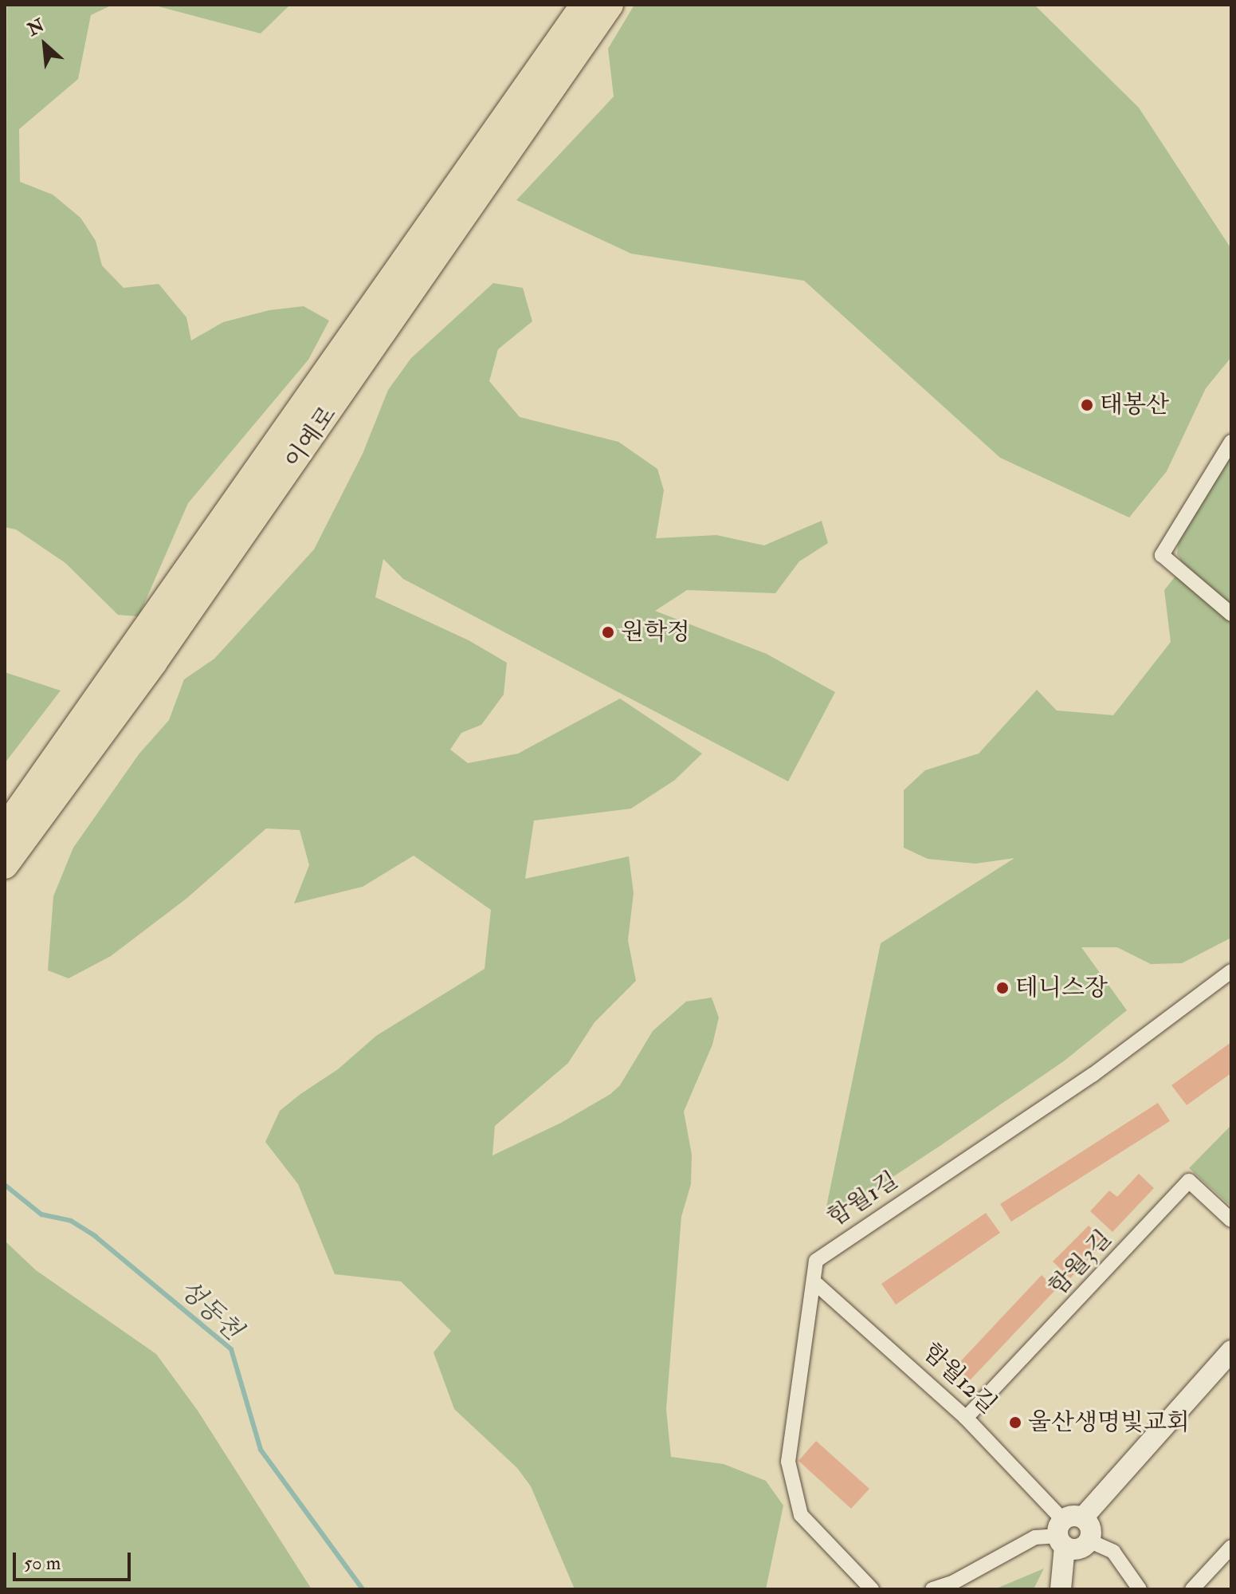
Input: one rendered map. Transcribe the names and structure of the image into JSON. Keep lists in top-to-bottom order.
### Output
{
  "streets": {
    "highway": ["이예로"],
    "street": ["함월1길", "함월3길", "함월12길"]
  },
  "crossings": [
    ["함월1길", "함월12길"],
    ["함월3길", "함월12길"]
  ],
  "water": ["성동천"],
  "places": [
    "태봉산",
    "원학정",
    "테니스장",
    "울산생명빛교회"
  ],
  "scale_bar": "50 m",
  "north": "top left"
}
